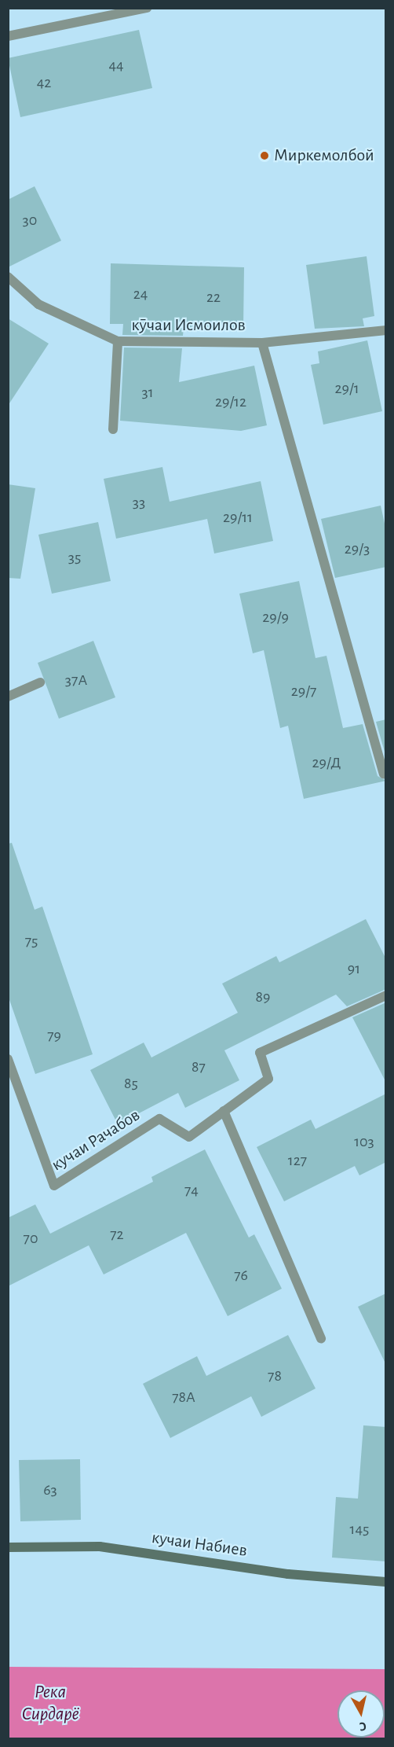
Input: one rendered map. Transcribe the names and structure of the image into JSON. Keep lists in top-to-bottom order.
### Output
{
  "streets": {
    "main road": ["кучаи Набиев"],
    "street": ["кӯчаи Исмоилов", "кучаи Рачабов"]
  },
  "water": ["Река Сирдарё"],
  "places": ["Миркемолбой"],
  "house_numbers": [
    "44",
    "42",
    "30",
    "24",
    "22",
    "29/1",
    "31",
    "29/12",
    "33",
    "29/11",
    "29/3",
    "35",
    "29/9",
    "37А",
    "29/7",
    "29/Д",
    "75",
    "91",
    "89",
    "79",
    "87",
    "85",
    "103",
    "127",
    "74",
    "72",
    "70",
    "76",
    "78",
    "78А",
    "63",
    "145"
  ],
  "north": "bottom"
}
